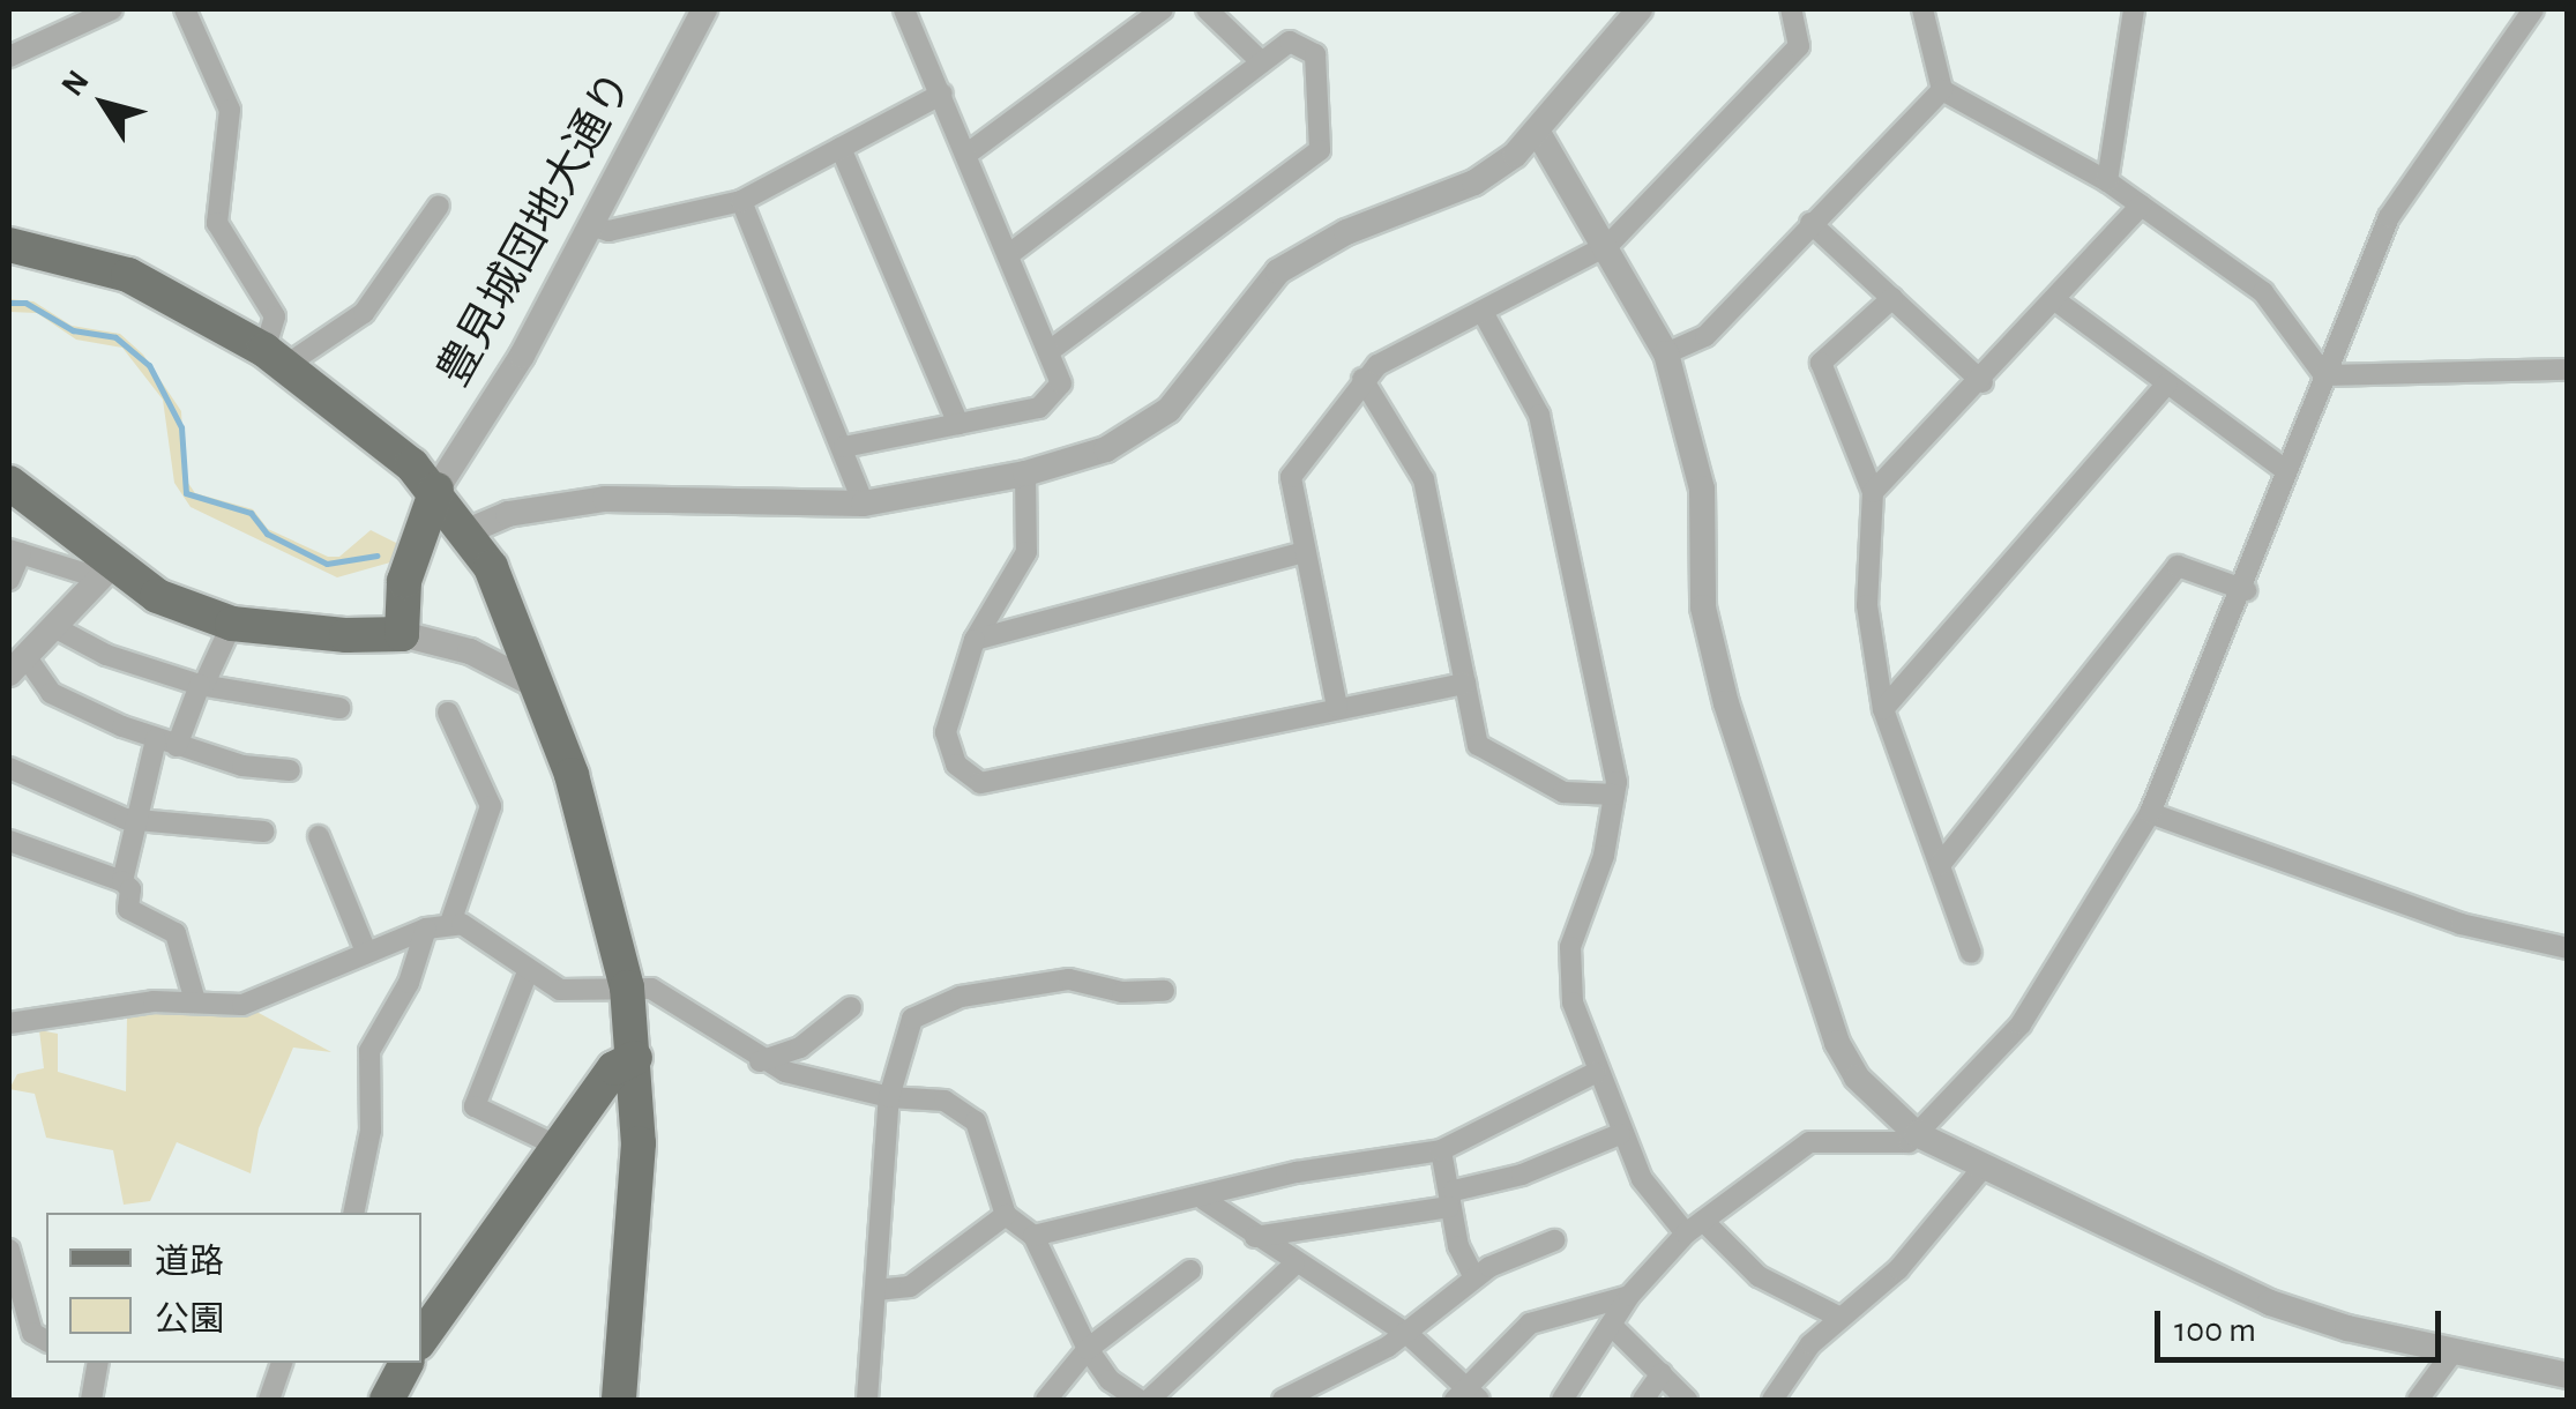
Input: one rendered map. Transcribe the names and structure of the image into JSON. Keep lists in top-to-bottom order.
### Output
{
  "streets": {
    "street": ["豊見城団地大通り"]
  },
  "legend": ["道路", "公園"],
  "scale_bar": "100 m",
  "north": "top left"
}
